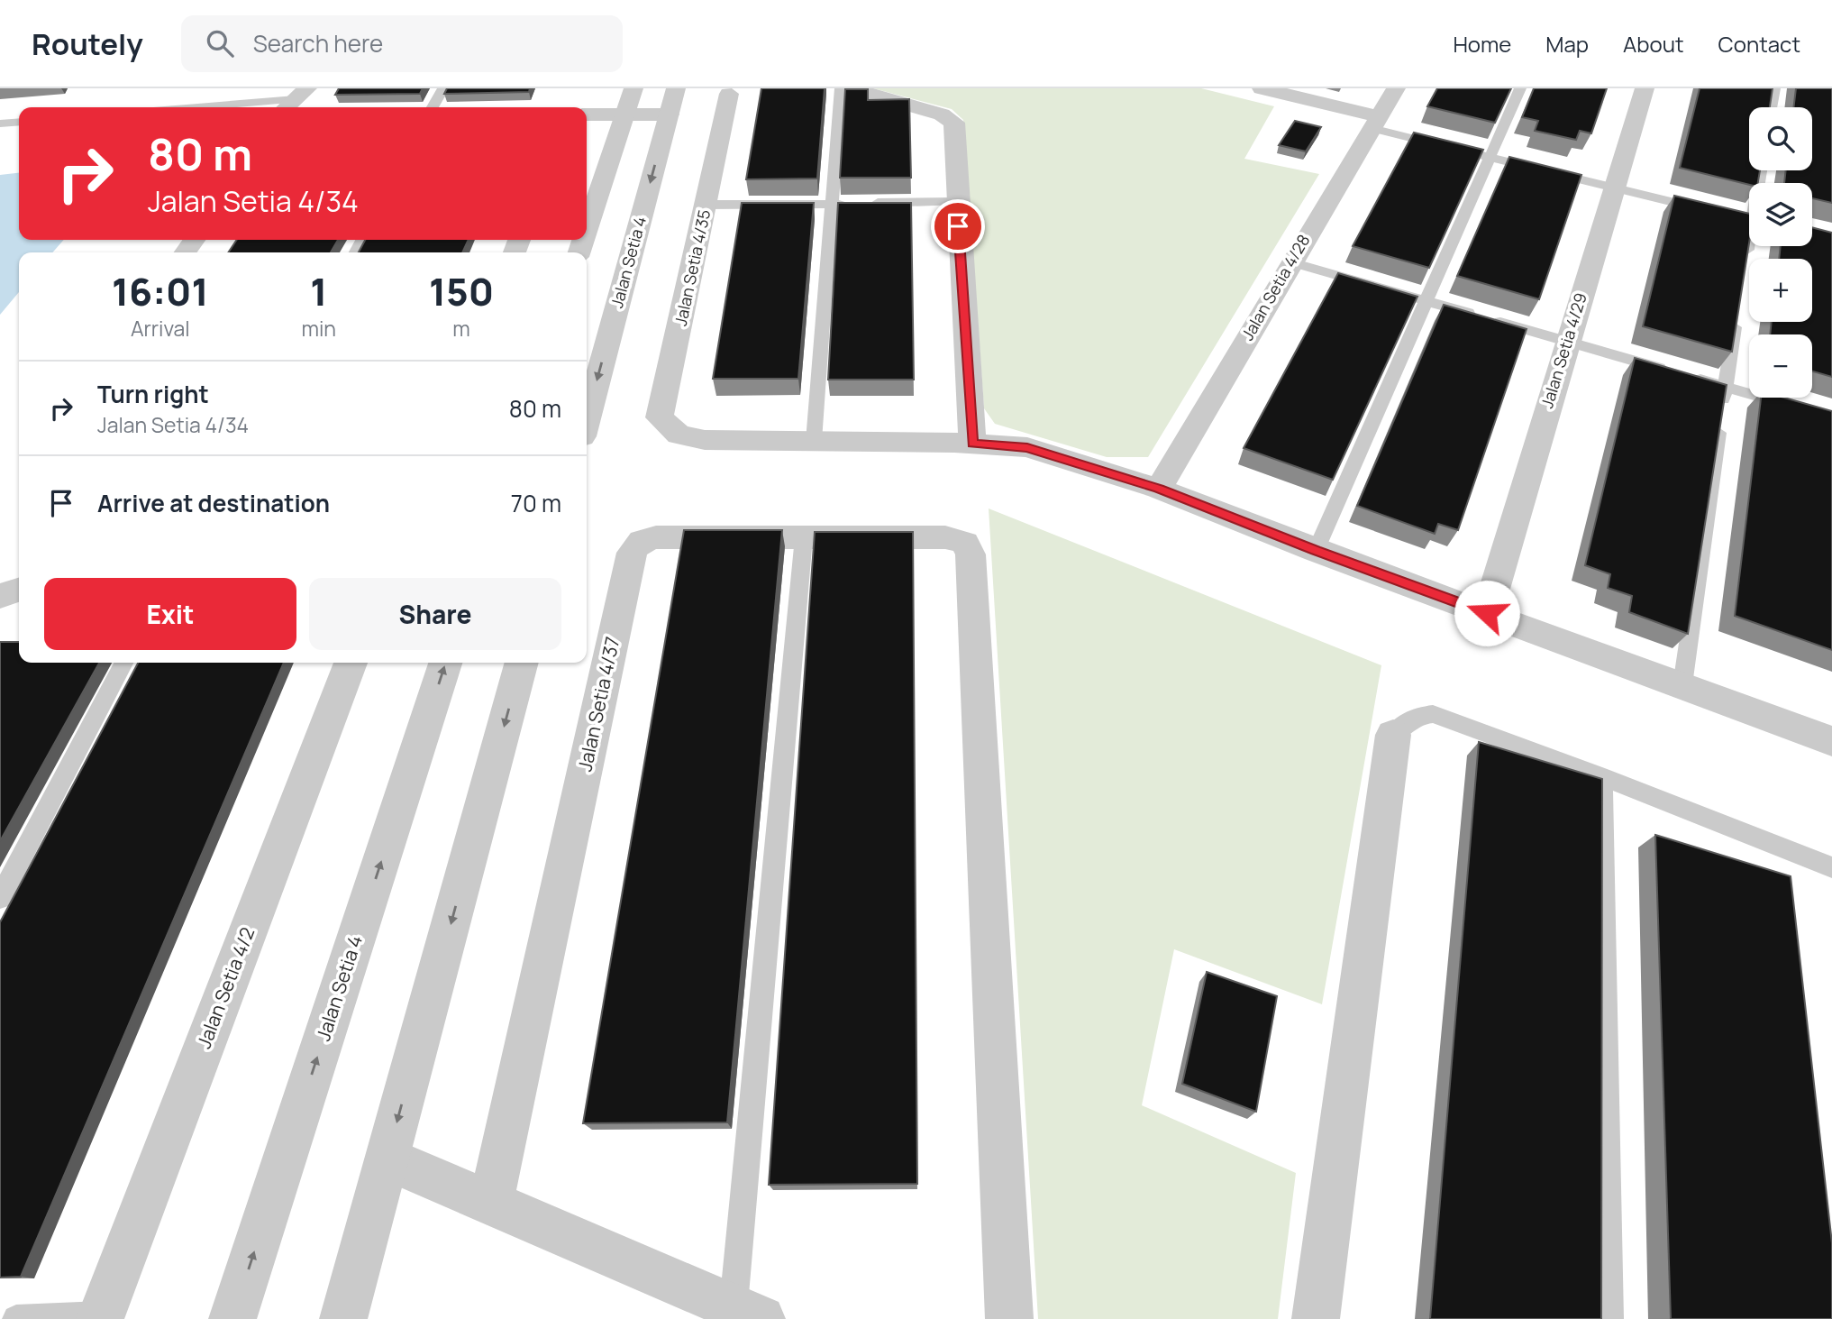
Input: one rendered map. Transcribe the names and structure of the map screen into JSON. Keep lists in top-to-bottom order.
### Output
{
  "streets": {
    "street": [
      "Jalan Setia 4",
      "Jalan Setia 4/35",
      "Jalan Setia 4/28",
      "Jalan Setia 4/29",
      "Jalan Setia 4/37",
      "Jalan Setia 4/2"
    ]
  },
  "page": {
    "header": "Routely",
    "search": "Search here",
    "nav": [
      "Home",
      "Map",
      "About",
      "Contact"
    ],
    "map_buttons": ["+", "−"],
    "turn": ["80 m", "Jalan Setia 4/34"],
    "eta": [
      "16:01",
      "Arrival",
      "1",
      "min",
      "150",
      "m"
    ],
    "list": [
      {
        "name": "Turn right",
        "note": "Jalan Setia 4/34",
        "value": "80 m"
      },
      {
        "name": "Arrive at destination",
        "value": "70 m"
      }
    ],
    "buttons": ["Exit", "Share"]
  }
}
